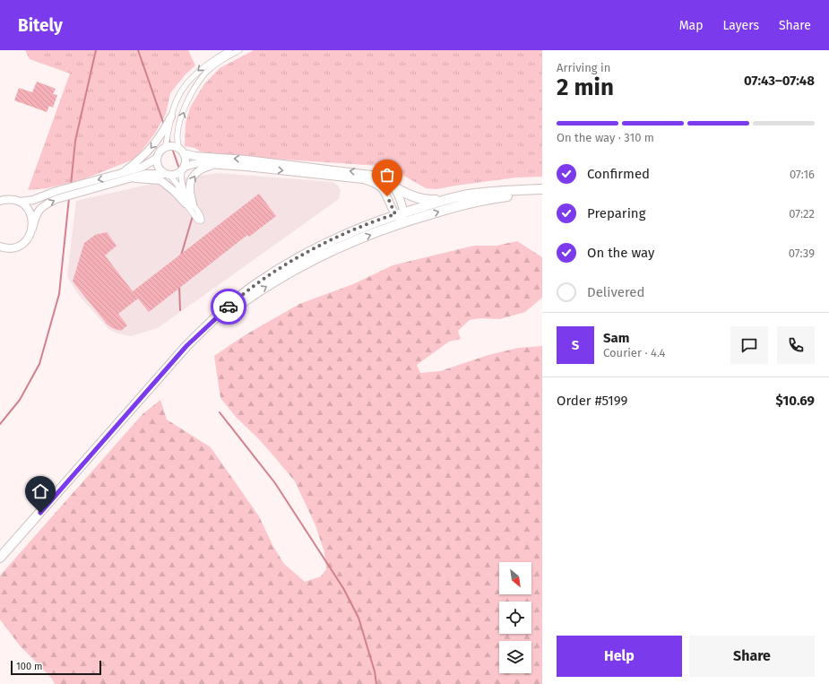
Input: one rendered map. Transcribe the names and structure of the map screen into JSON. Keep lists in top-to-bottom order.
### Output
{
  "scale_bar": "100 m",
  "north": "bottom right",
  "page": {
    "header": "Bitely",
    "nav": ["Map", "Layers", "Share"],
    "heading": ["2 min", "Arriving in", "07:43–07:48"],
    "panel": [
      "Sam",
      "Courier · 4.4",
      "Order #5199",
      "$10.69"
    ],
    "bar": "On the way · 310 m",
    "list": [
      ["Confirmed", "07:16"],
      ["Preparing", "07:22"],
      ["On the way", "07:39"],
      "Delivered"
    ],
    "round": "S",
    "buttons": ["Help", "Share"],
    "scale": "100 m"
  }
}
